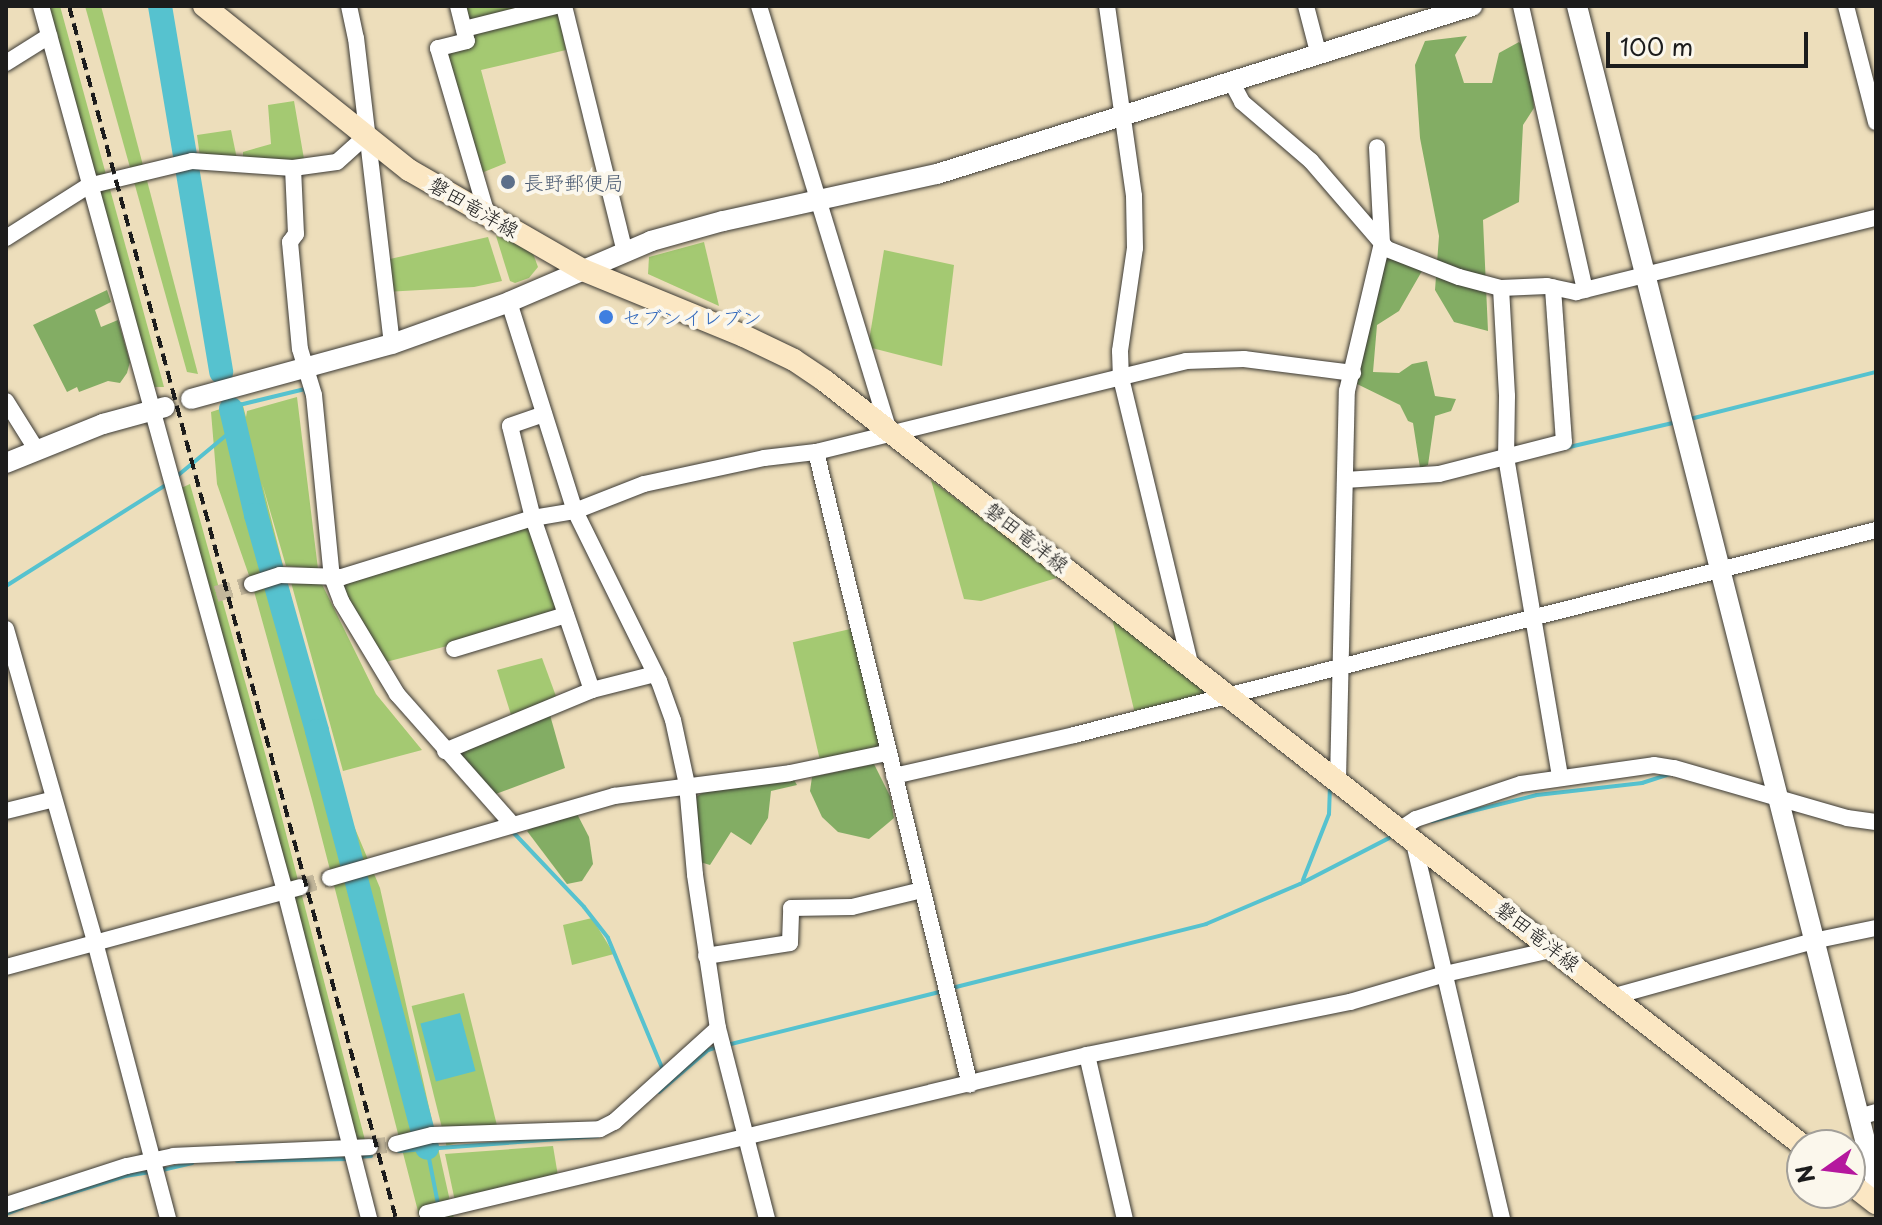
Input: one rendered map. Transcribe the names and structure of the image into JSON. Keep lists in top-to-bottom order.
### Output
{
  "streets": {
    "main road": ["磐田竜洋線"]
  },
  "places": ["長野郵便局", "セブンイレブン"],
  "scale_bar": "100 m",
  "north": "left"
}
